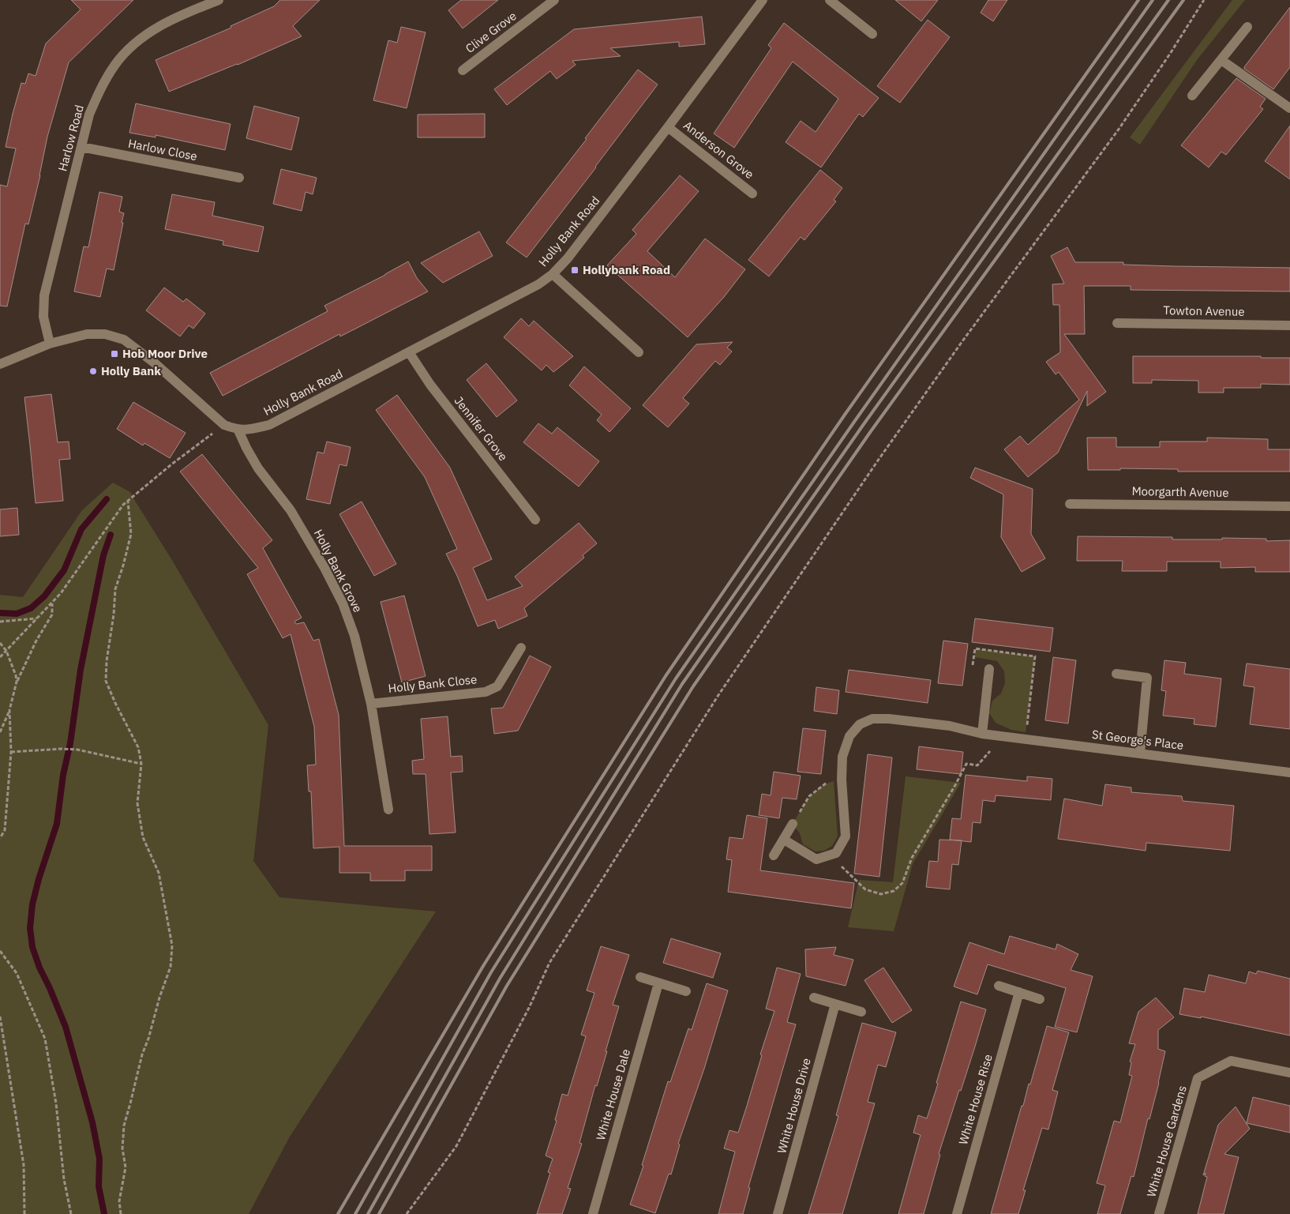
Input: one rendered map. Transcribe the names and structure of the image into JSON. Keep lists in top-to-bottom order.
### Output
{
  "streets": {
    "street": [
      "Clive Grove",
      "Harlow Road",
      "Harlow Close",
      "Anderson Grove",
      "Holly Bank Road",
      "Towton Avenue",
      "Jennifer Grove",
      "Moorgarth Avenue",
      "Holly Bank Grove",
      "Holly Bank Close",
      "St George's Place",
      "White House Dale",
      "White House Rise",
      "White House Drive",
      "White House Gardens"
    ]
  },
  "crossings": [
    ["Harlow Road", "Harlow Close"],
    ["Anderson Grove", "Holly Bank Road"],
    ["Holly Bank Road", "Jennifer Grove"],
    ["Holly Bank Road", "Holly Bank Grove"],
    ["Holly Bank Grove", "Holly Bank Close"]
  ],
  "places": {
    "transit": ["Hollybank Road", "Hob Moor Drive"],
    "other": ["Holly Bank"]
  }
}
